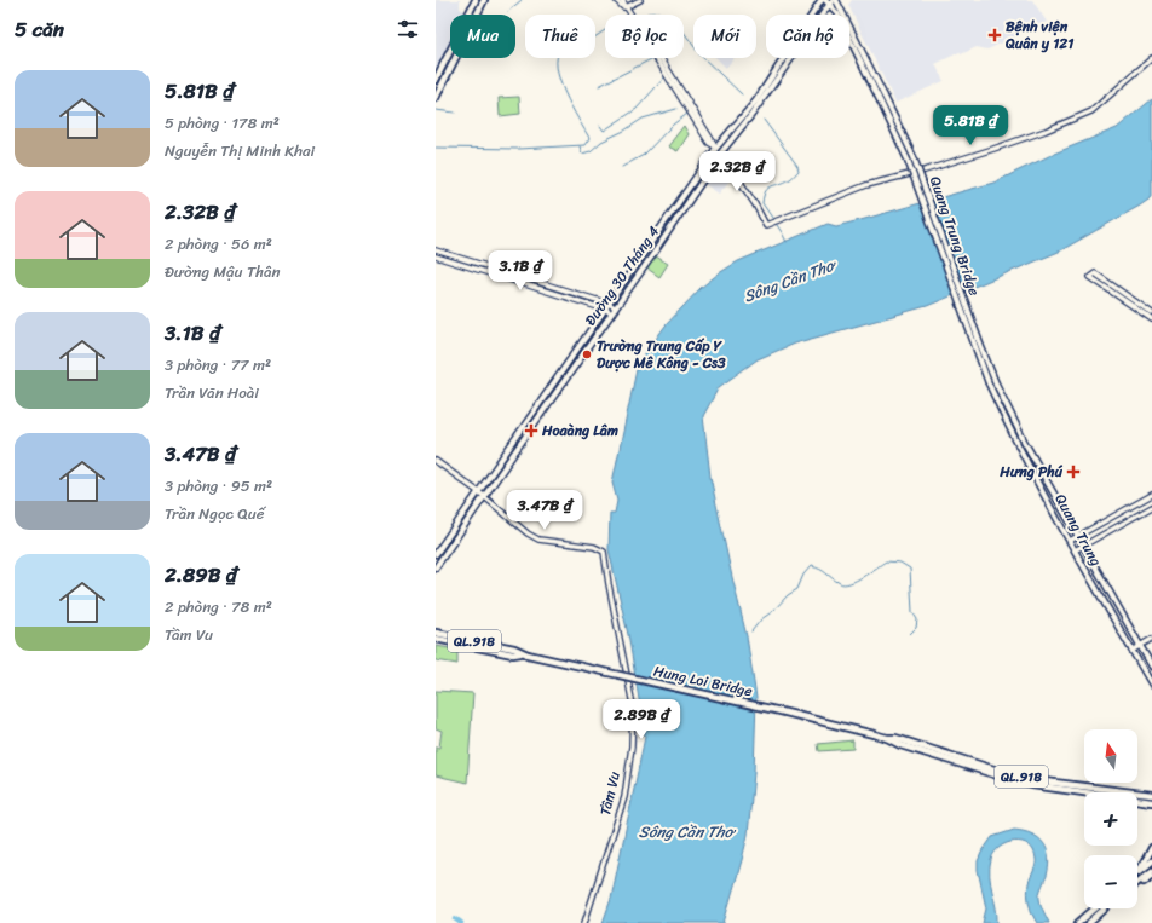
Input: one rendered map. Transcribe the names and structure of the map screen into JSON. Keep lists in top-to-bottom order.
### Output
{
  "streets": {
    "highway": ["QL.91B", "Hung Loi Bridge"],
    "main road": ["Quang Trung Bridge", "Đường 30 Tháng 4", "Quang Trung"],
    "street": ["Tầm Vu"]
  },
  "crossings": [
    ["Quang Trung Bridge", "Quang Trung"],
    ["Đường 30 Tháng 4", "Tầm Vu"],
    ["QL.91B", "Hung Loi Bridge"]
  ],
  "water": ["Sông Cần Thơ"],
  "places": {
    "health": ["Bệnh viện Quân y 121", "Hoaàng Lâm", "Hưng Phú"],
    "other": ["Trường Trung Cấp Y Dược Mê Kông - Cs3"]
  },
  "north": "top",
  "page": {
    "heading": "5 căn",
    "chip": [
      "Mua",
      "Thuê",
      "Bộ lọc",
      "Mới",
      "Căn hộ"
    ],
    "list": [
      {
        "name": "5.81B ₫",
        "note": "5 phòng · 178 m² · Nguyễn Thị Minh Khai"
      },
      {
        "name": "2.32B ₫",
        "note": "2 phòng · 56 m² · Đường Mậu Thân"
      },
      {
        "name": "3.1B ₫",
        "note": "3 phòng · 77 m² · Trần Văn Hoài"
      },
      {
        "name": "3.47B ₫",
        "note": "3 phòng · 95 m² · Trần Ngọc Quế"
      },
      {
        "name": "2.89B ₫",
        "note": "2 phòng · 78 m² · Tầm Vu"
      }
    ],
    "price": [
      "5.81B ₫",
      "2.32B ₫",
      "3.1B ₫",
      "3.47B ₫",
      "2.89B ₫"
    ],
    "map_buttons": ["+", "−"]
  }
}
